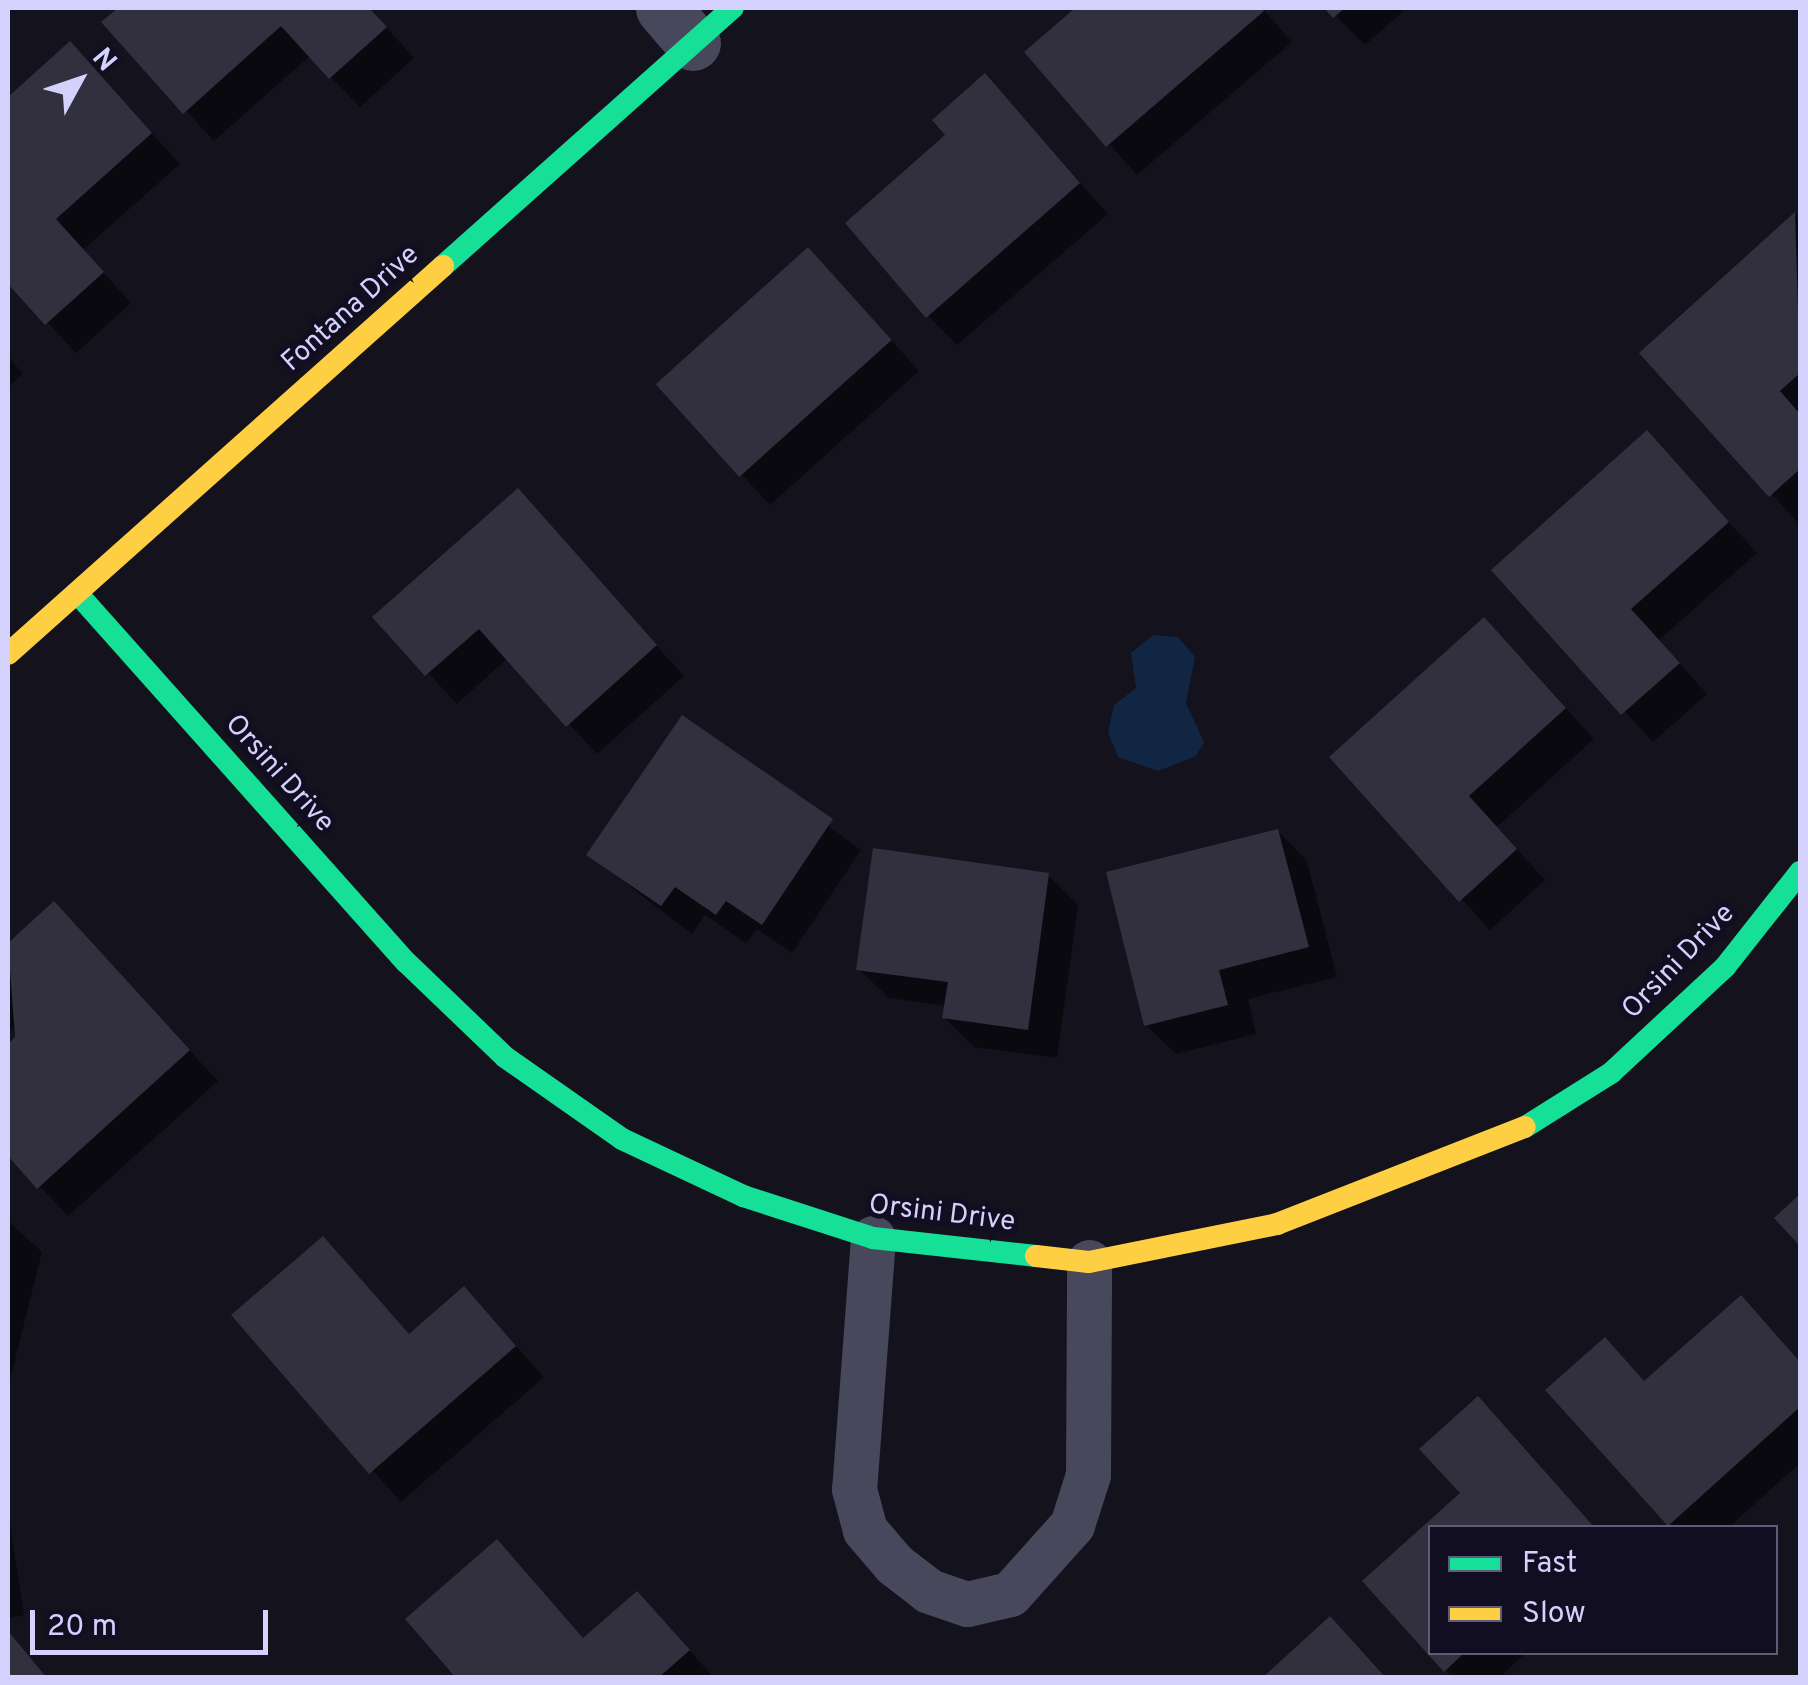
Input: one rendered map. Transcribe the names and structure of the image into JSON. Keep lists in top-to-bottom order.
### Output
{
  "streets": {
    "street": ["Fontana Drive", "Orsini Drive"]
  },
  "crossings": [
    ["Fontana Drive", "Orsini Drive"]
  ],
  "legend": ["Fast", "Slow"],
  "scale_bar": "20 m",
  "north": "top right"
}
